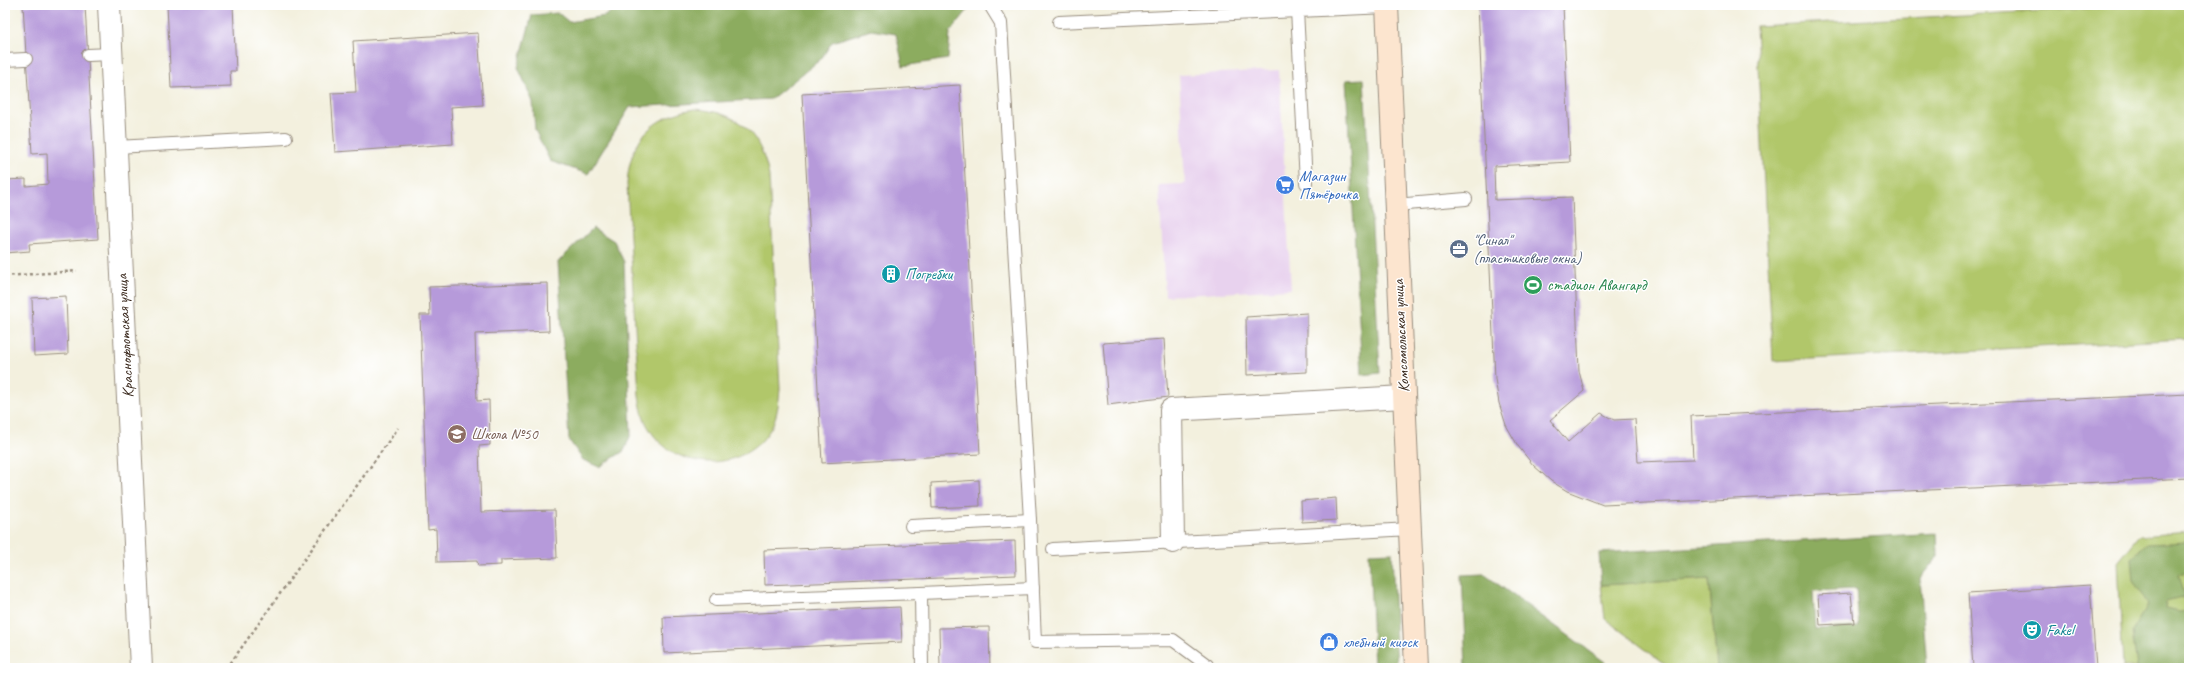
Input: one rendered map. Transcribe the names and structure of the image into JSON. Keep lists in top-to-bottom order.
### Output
{
  "streets": {
    "street": ["Краснофлотская улица", "Комсомольская улица"]
  },
  "places": {
    "supermarket": ["Магазин Пятёрочка"],
    "office": ["\"Синал\" (пластиковые окна)"],
    "building": ["Погребки"],
    "sports": ["стадион Авангард"],
    "school or university": ["Школа №50"],
    "theatre": ["Fakel"],
    "shop": ["хлебный киоск"]
  }
}
